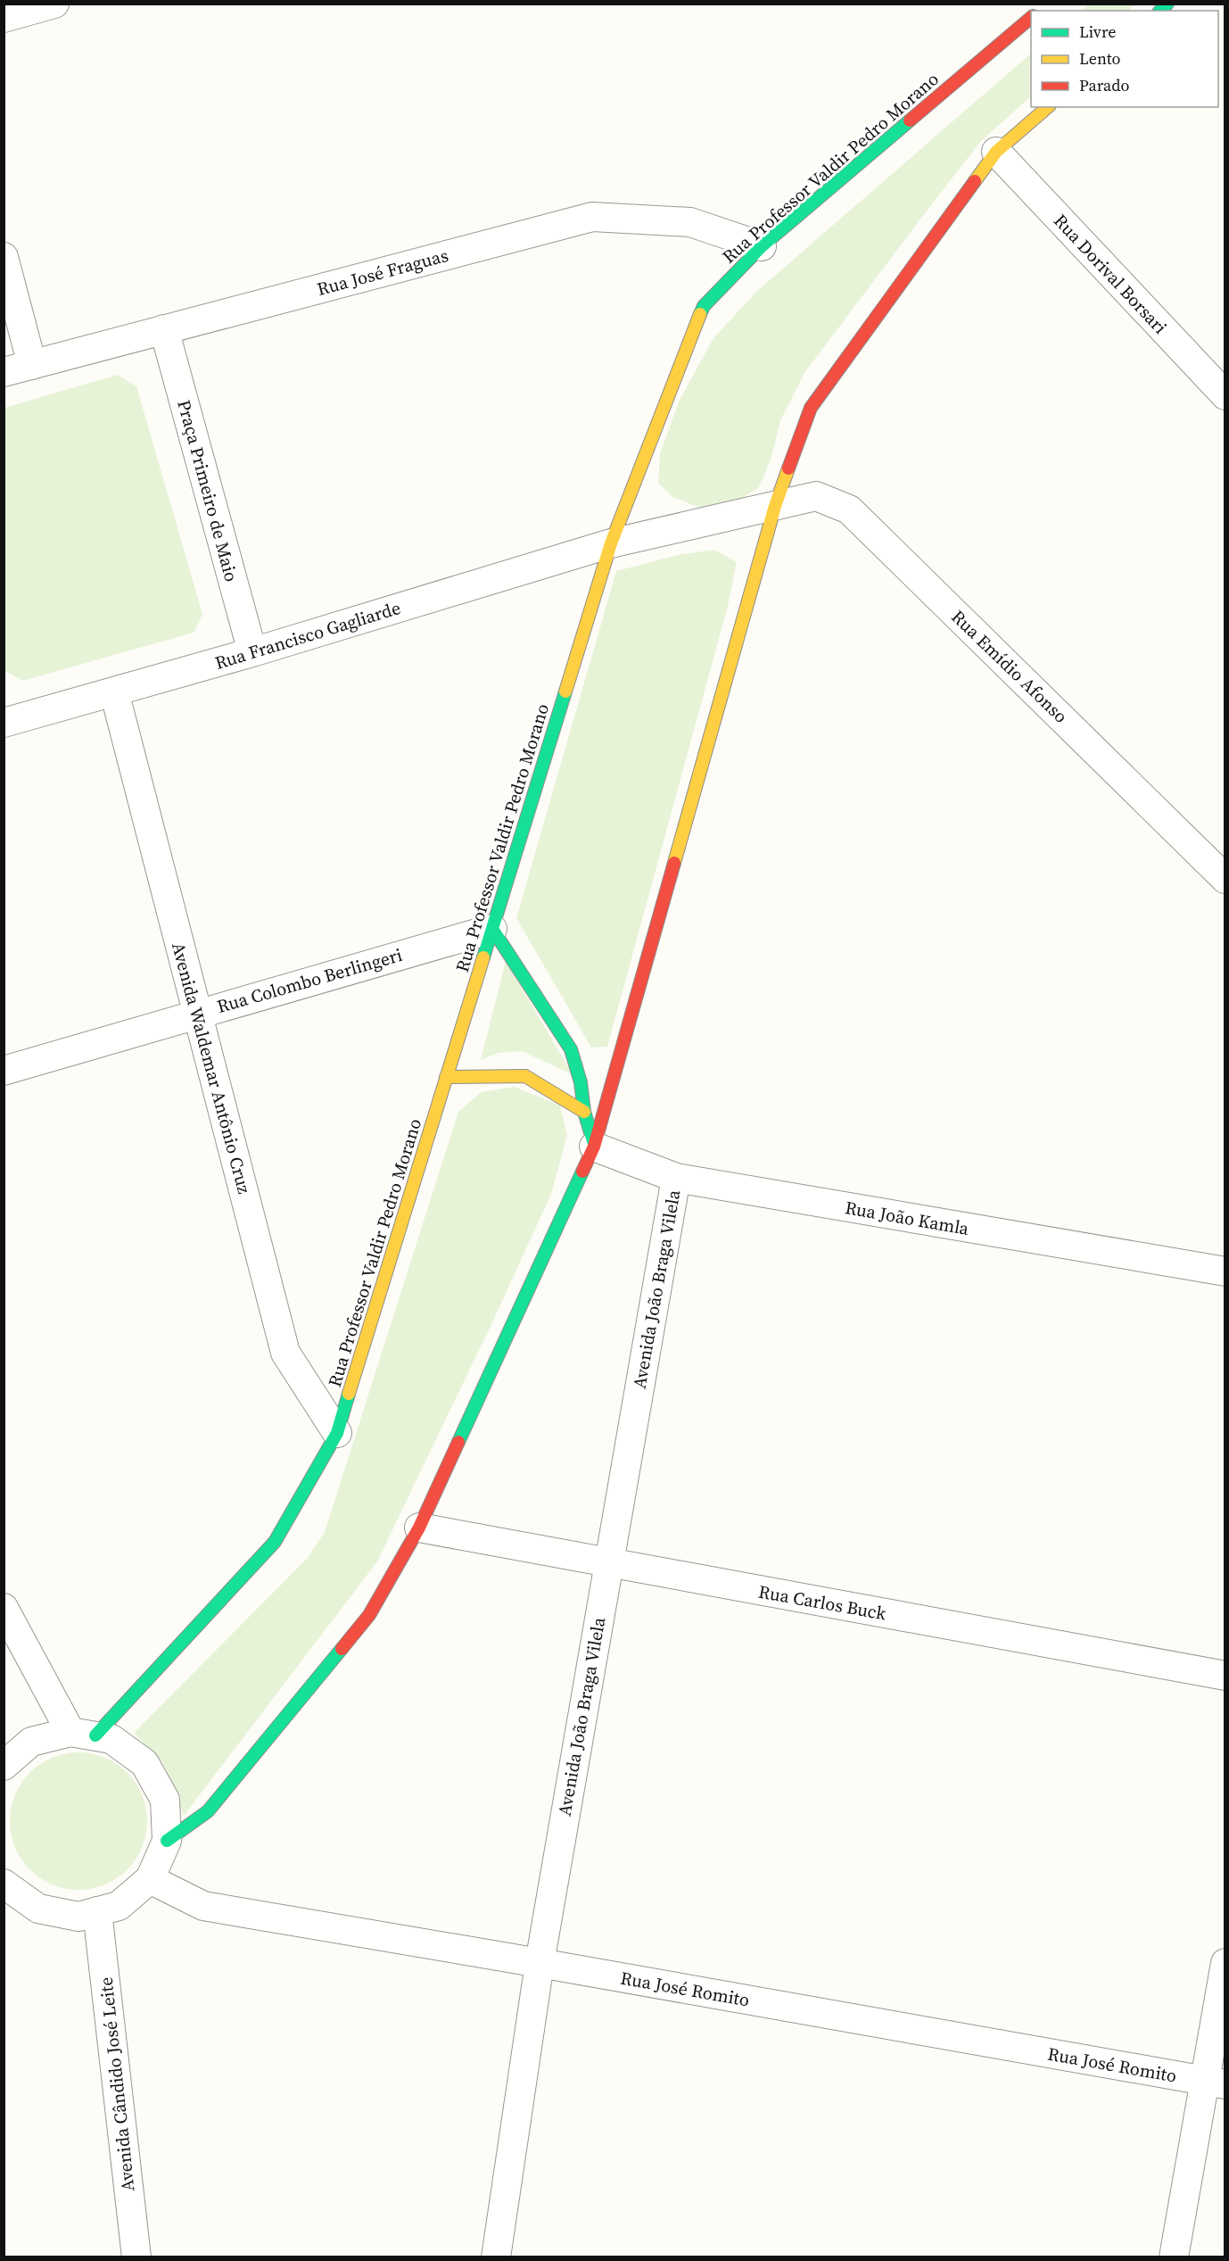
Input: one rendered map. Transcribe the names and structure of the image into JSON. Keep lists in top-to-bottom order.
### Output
{
  "streets": {
    "street": [
      "Rua Professor Valdir Pedro Morano",
      "Rua José Fraguas",
      "Rua Dorival Borsari",
      "Praça Primeiro de Maio",
      "Rua Francisco Gagliarde",
      "Rua Emídio Afonso",
      "Rua Colombo Berlingeri",
      "Avenida Waldemar Antônio Cruz",
      "Rua João Kamla",
      "Avenida João Braga Vilela",
      "Rua Carlos Buck",
      "Rua José Romito",
      "Avenida Cândido José Leite"
    ]
  },
  "crossings": [
    ["Rua Professor Valdir Pedro Morano", "Rua José Fraguas"],
    ["Rua Professor Valdir Pedro Morano", "Rua Francisco Gagliarde"],
    ["Rua Professor Valdir Pedro Morano", "Rua Emídio Afonso"],
    ["Rua Professor Valdir Pedro Morano", "Rua Colombo Berlingeri"],
    ["Rua Professor Valdir Pedro Morano", "Avenida Waldemar Antônio Cruz"],
    ["Rua José Fraguas", "Praça Primeiro de Maio"],
    ["Praça Primeiro de Maio", "Rua Francisco Gagliarde"],
    ["Rua Francisco Gagliarde", "Rua Emídio Afonso"],
    ["Rua Francisco Gagliarde", "Avenida Waldemar Antônio Cruz"],
    ["Rua Colombo Berlingeri", "Avenida Waldemar Antônio Cruz"],
    ["Rua João Kamla", "Avenida João Braga Vilela"],
    ["Avenida João Braga Vilela", "Rua Carlos Buck"],
    ["Avenida João Braga Vilela", "Rua José Romito"]
  ],
  "legend": ["Livre", "Lento", "Parado"]
}
